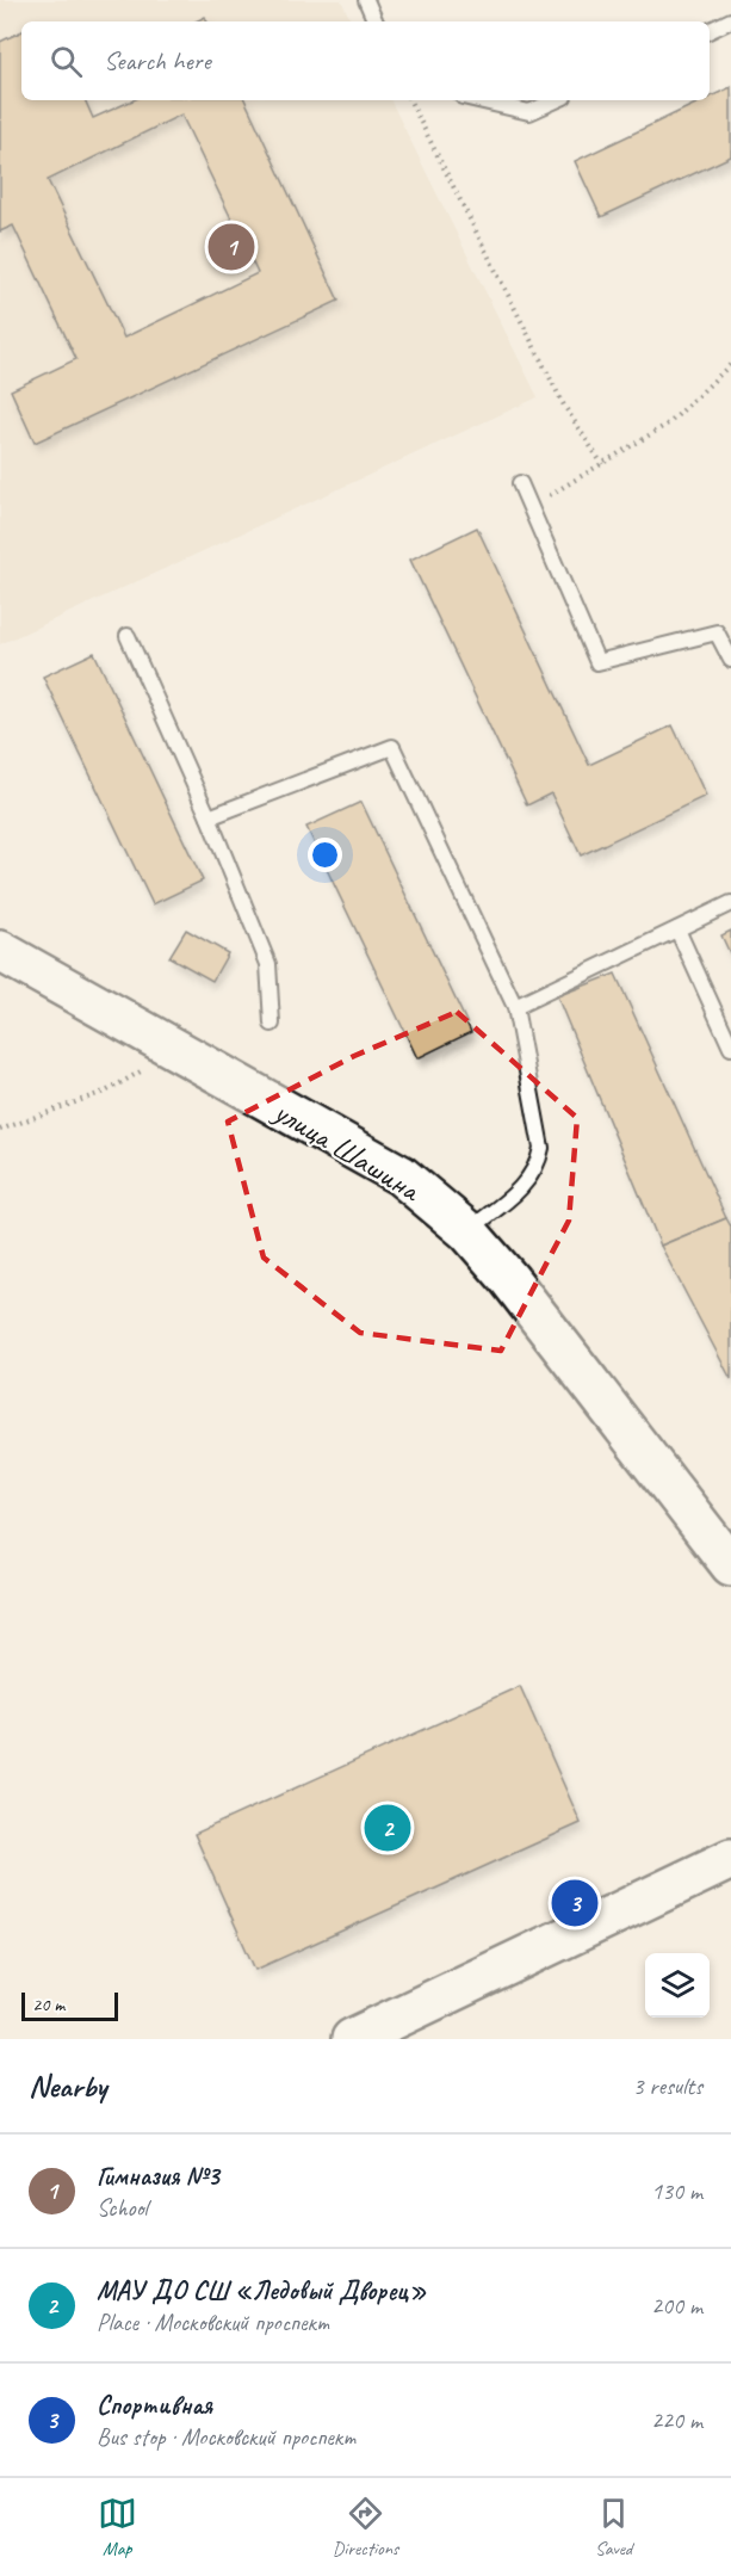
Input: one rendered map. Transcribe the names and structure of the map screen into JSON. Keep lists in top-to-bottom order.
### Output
{
  "streets": {
    "street": ["улица Шашина"]
  },
  "scale_bar": "20 m",
  "page": {
    "search": "Search here",
    "pins": ["1", "2", "3"],
    "scale": "20 m",
    "heading": ["Nearby", "3 results"],
    "list": [
      {
        "mark": "1",
        "name": "Гимназия №3",
        "note": "School",
        "value": "130 m"
      },
      {
        "mark": "2",
        "name": "МАУ ДО СШ «Ледовый Дворец»",
        "note": "Place · Московский проспект",
        "value": "200 m"
      },
      {
        "mark": "3",
        "name": "Спортивная",
        "note": "Bus stop · Московский проспект",
        "value": "220 m"
      }
    ],
    "nav": ["Map", "Directions", "Saved"]
  }
}
